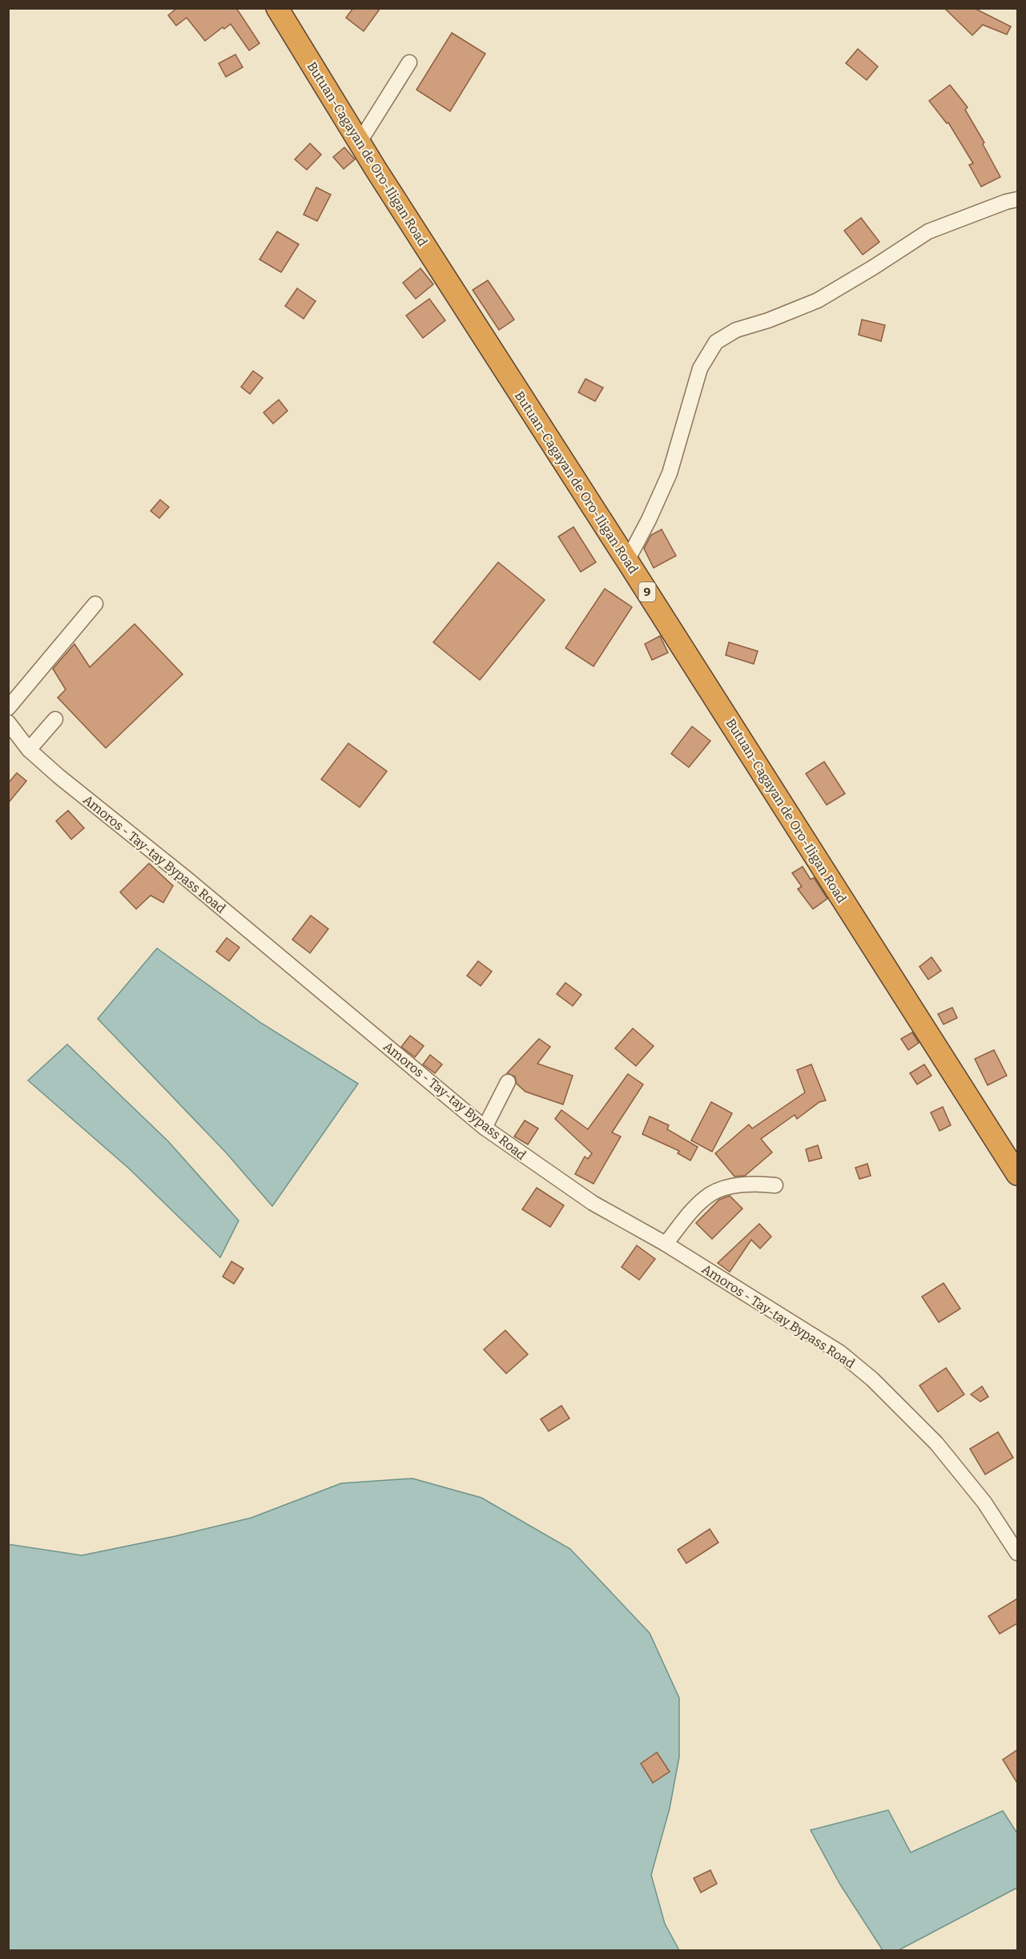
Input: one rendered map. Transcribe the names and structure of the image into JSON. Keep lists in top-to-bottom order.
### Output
{
  "streets": {
    "highway": ["Butuan-Cagayan de Oro-Iligan Road", "9"],
    "street": ["Amoros - Tay-tay Bypass Road"]
  }
}
